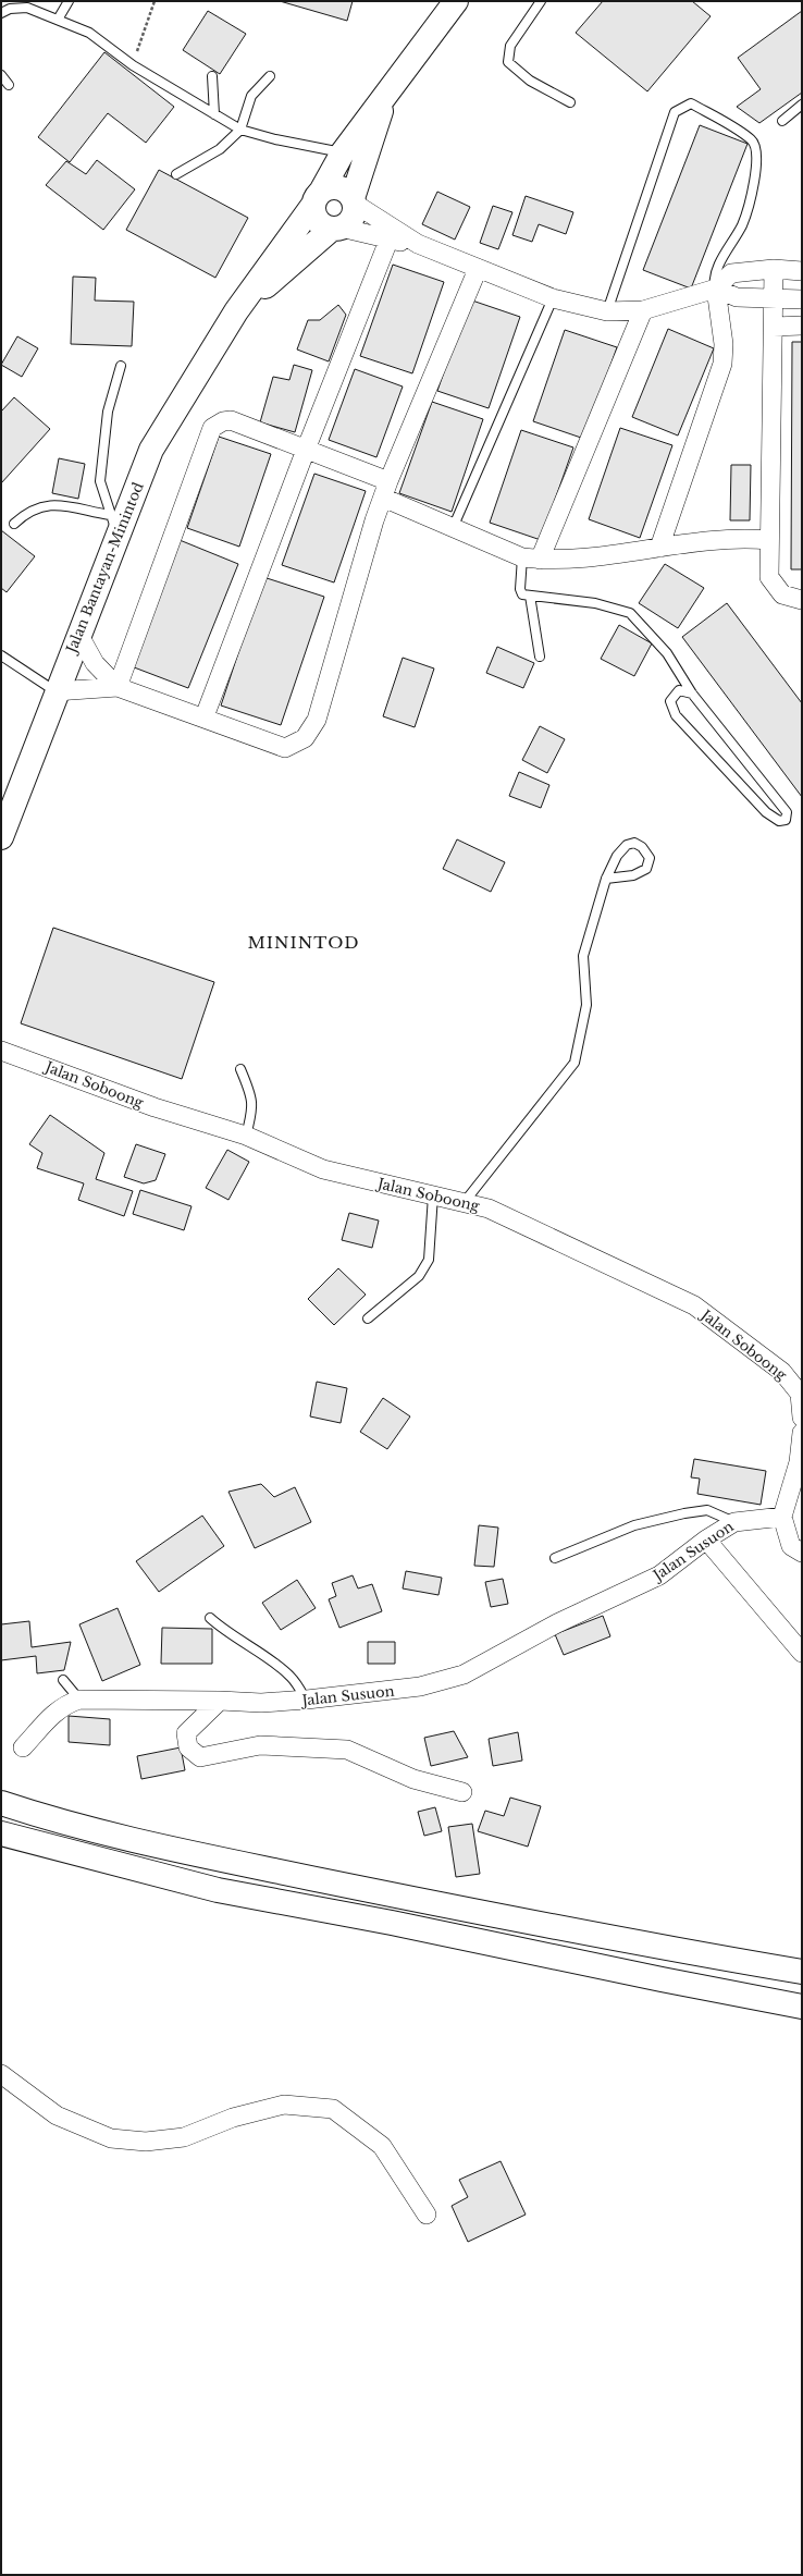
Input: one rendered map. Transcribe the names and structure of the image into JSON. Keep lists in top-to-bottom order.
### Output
{
  "streets": {
    "main road": ["Jalan Bantayan-Minintod"],
    "street": ["Jalan Soboong", "Jalan Susuon"]
  },
  "districts": ["MININTOD"]
}
